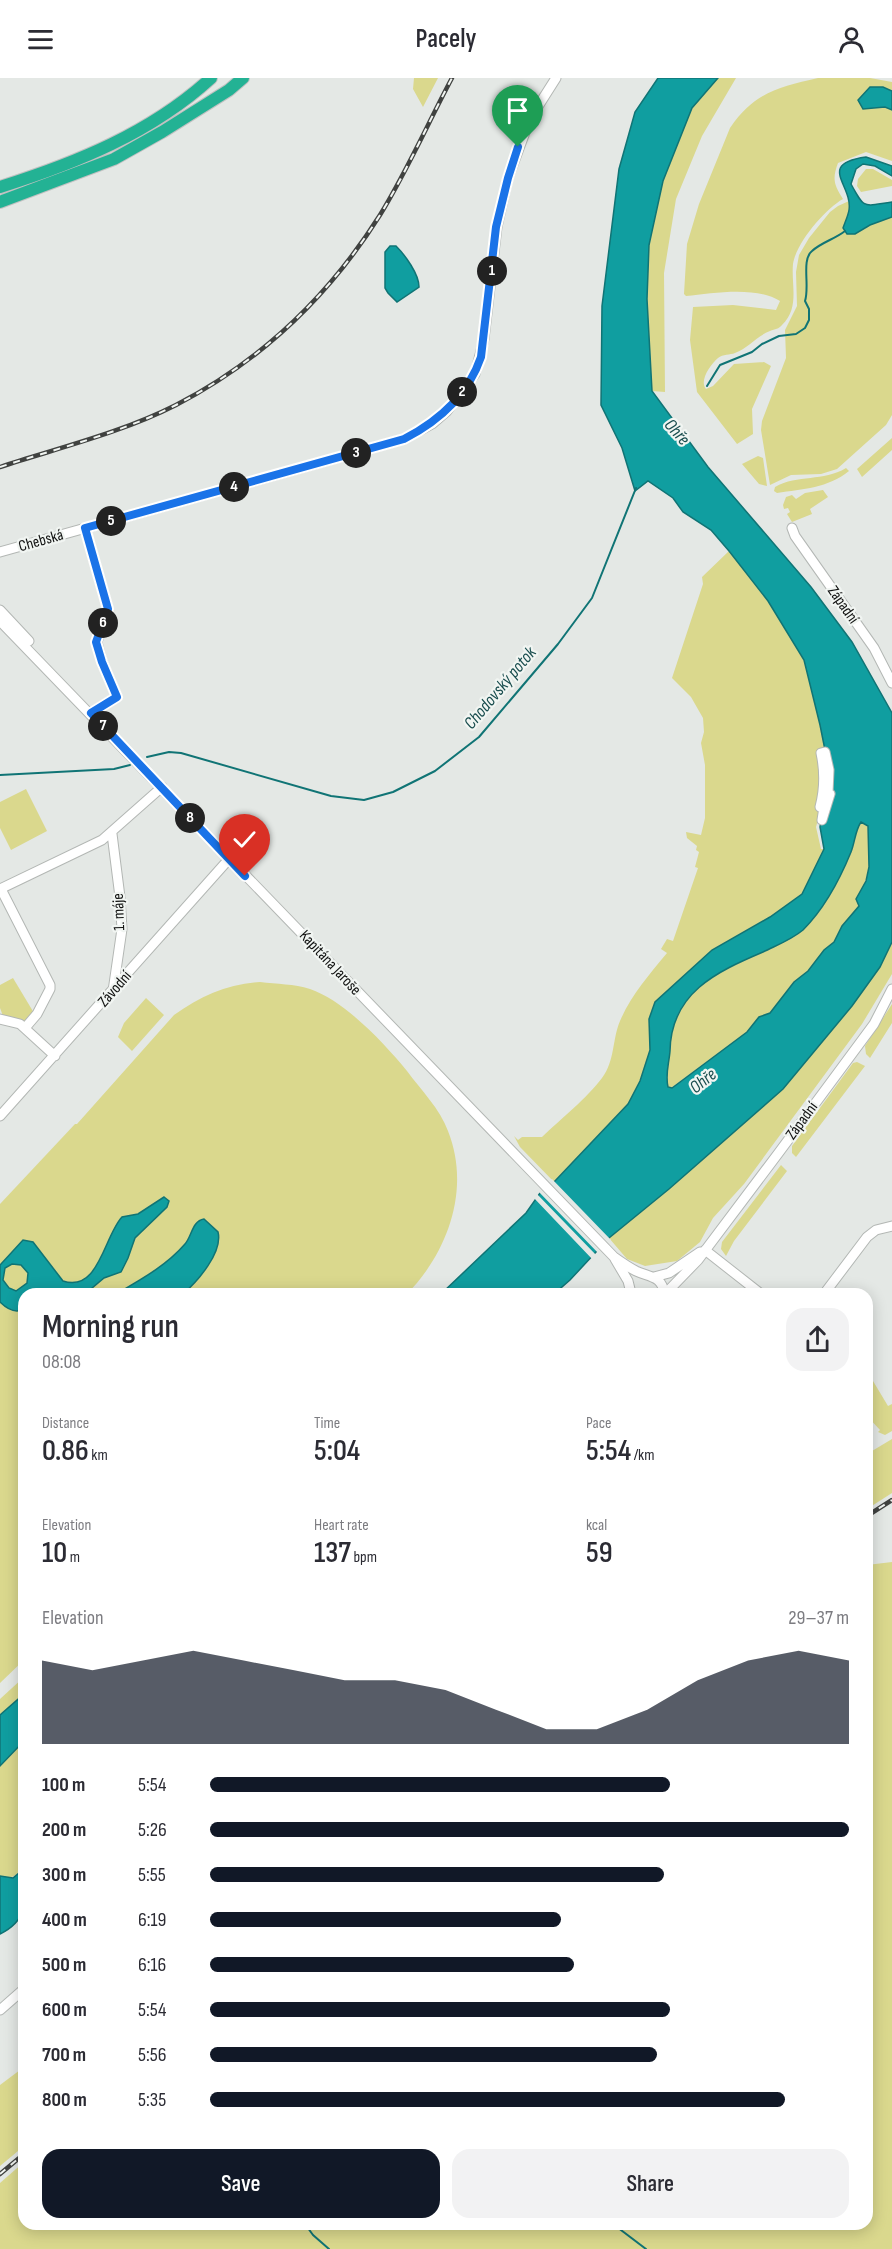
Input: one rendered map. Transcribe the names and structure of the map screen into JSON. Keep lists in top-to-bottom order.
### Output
{
  "streets": {
    "street": [
      "Chebská",
      "Západní",
      "1. máje",
      "Kapitána Jaroše",
      "Závodní"
    ]
  },
  "crossings": [
    ["Západní", "Kapitána Jaroše"],
    ["1. máje", "Závodní"],
    ["Kapitána Jaroše", "Závodní"]
  ],
  "water": ["Ohře", "Chodovský potok"],
  "page": {
    "header": "Pacely",
    "pins": [
      "1",
      "2",
      "3",
      "4",
      "5",
      "6",
      "7",
      "8"
    ],
    "heading": ["Morning run", "08:08"],
    "stats": [
      ["Distance", "0.86 km"],
      ["Time", "5:04"],
      ["Pace", "5:54 /km"],
      ["Elevation", "10 m"],
      ["Heart rate", "137 bpm"],
      ["kcal", "59"]
    ],
    "chart": ["Elevation", "29–37 m"],
    "list": [
      {
        "name": "100 m",
        "note": "5:54"
      },
      {
        "name": "200 m",
        "note": "5:26"
      },
      {
        "name": "300 m",
        "note": "5:55"
      },
      {
        "name": "400 m",
        "note": "6:19"
      },
      {
        "name": "500 m",
        "note": "6:16"
      },
      {
        "name": "600 m",
        "note": "5:54"
      },
      {
        "name": "700 m",
        "note": "5:56"
      },
      {
        "name": "800 m",
        "note": "5:35"
      }
    ],
    "buttons": ["Save", "Share"]
  }
}
